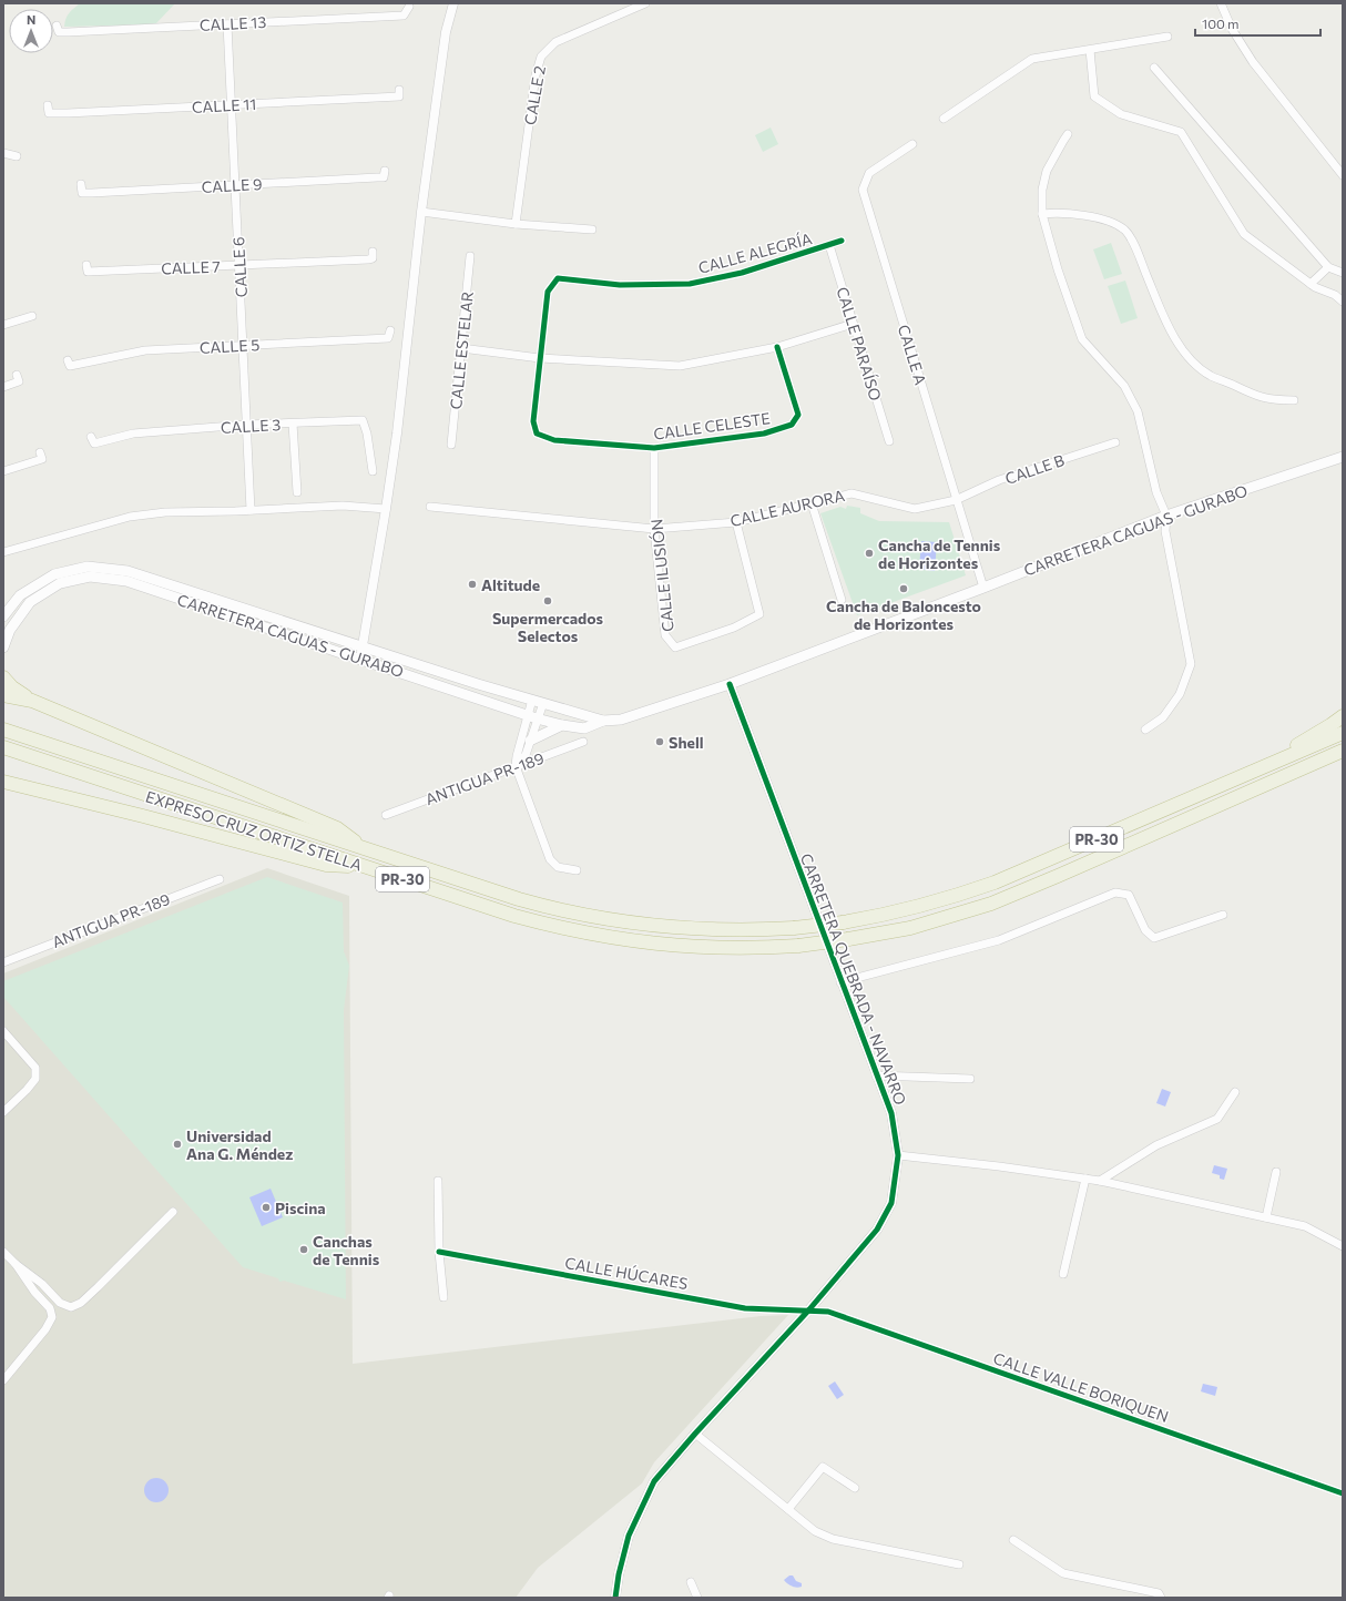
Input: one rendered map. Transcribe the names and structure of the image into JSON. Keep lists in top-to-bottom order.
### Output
{
  "streets": {
    "highway": ["EXPRESO CRUZ ORTIZ STELLA", "PR-30"],
    "main road": ["CARRETERA CAGUAS - GURABO"],
    "street": [
      "CALLE 13",
      "CALLE 2",
      "CALLE 11",
      "CALLE 9",
      "CALLE ALEGRÍA",
      "CALLE 7",
      "CALLE 6",
      "CALLE PARAÍSO",
      "CALLE 5",
      "CALLE ESTELAR",
      "CALLE A",
      "CALLE 3",
      "CALLE CELESTE",
      "CALLE B",
      "CALLE AURORA",
      "CALLE ILUSIÓN",
      "ANTIGUA PR-189",
      "CARRETERA QUEBRADA - NAVARRO",
      "CALLE HÚCARES",
      "CALLE VALLE BORIQUEN"
    ]
  },
  "crossings": [
    ["CALLE 13", "CALLE 6"],
    ["CALLE 11", "CALLE 6"],
    ["CALLE 9", "CALLE 6"],
    ["CALLE ALEGRÍA", "CALLE PARAÍSO"],
    ["CALLE ALEGRÍA", "CALLE CELESTE"],
    ["CALLE 7", "CALLE 6"],
    ["CALLE 6", "CALLE 5"],
    ["CALLE 6", "CALLE 3"],
    ["CALLE A", "CALLE B"],
    ["CALLE A", "CALLE AURORA"],
    ["CALLE A", "CARRETERA CAGUAS - GURABO"],
    ["CALLE CELESTE", "CALLE ILUSIÓN"],
    ["CALLE B", "CALLE AURORA"],
    ["CALLE AURORA", "CALLE ILUSIÓN"],
    ["CARRETERA CAGUAS - GURABO", "CARRETERA QUEBRADA - NAVARRO"],
    ["CARRETERA QUEBRADA - NAVARRO", "CALLE HÚCARES"],
    ["CARRETERA QUEBRADA - NAVARRO", "CALLE VALLE BORIQUEN"],
    ["CALLE HÚCARES", "CALLE VALLE BORIQUEN"]
  ],
  "places": [
    "Cancha de Tennis de Horizontes",
    "Altitude",
    "Cancha de Baloncesto de Horizontes",
    "Supermercados Selectos",
    "Shell",
    "Universidad Ana G. Méndez",
    "Piscina",
    "Canchas de Tennis"
  ],
  "scale_bar": "100 m",
  "north": "top"
}
